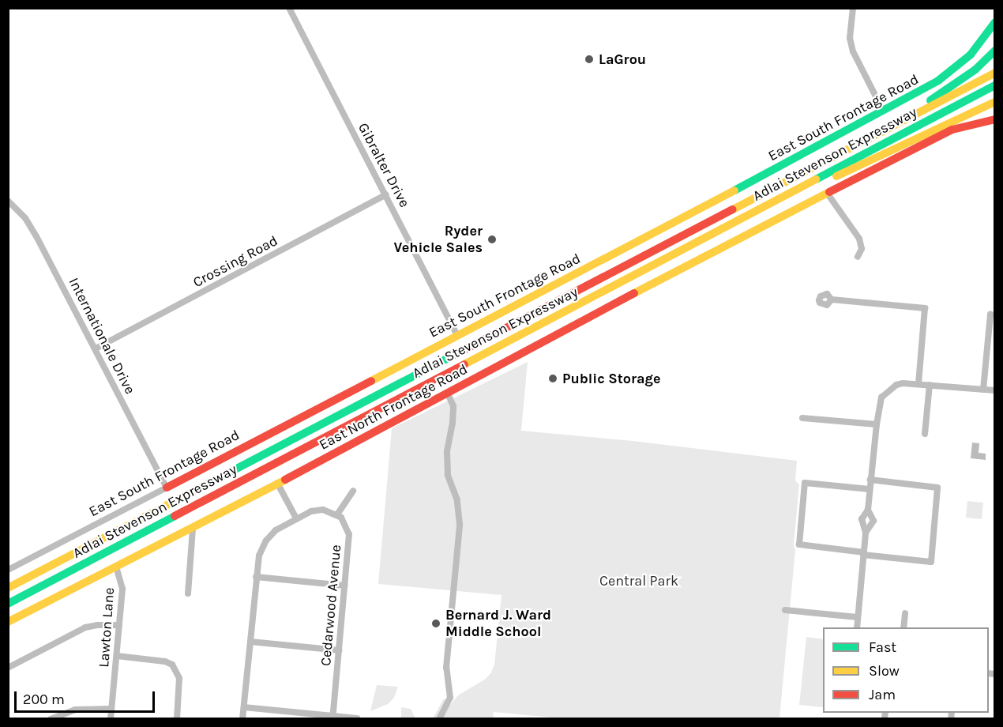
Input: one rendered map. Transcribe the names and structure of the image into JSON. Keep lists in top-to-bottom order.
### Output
{
  "streets": {
    "main road": ["East South Frontage Road", "Adlai Stevenson Expressway", "East North Frontage Road"],
    "street": [
      "Gibralter Drive",
      "Crossing Road",
      "Internationale Drive",
      "Cedarwood Avenue",
      "Lawton Lane"
    ]
  },
  "crossings": [
    ["East South Frontage Road", "Gibralter Drive"],
    ["East South Frontage Road", "Internationale Drive"],
    ["Gibralter Drive", "Crossing Road"],
    ["Crossing Road", "Internationale Drive"],
    ["East North Frontage Road", "Lawton Lane"]
  ],
  "parks": ["Central Park"],
  "places": [
    "LaGrou",
    "Ryder Vehicle Sales",
    "Public Storage",
    "Bernard J. Ward Middle School"
  ],
  "legend": ["Fast", "Slow", "Jam"],
  "scale_bar": "200 m"
}
